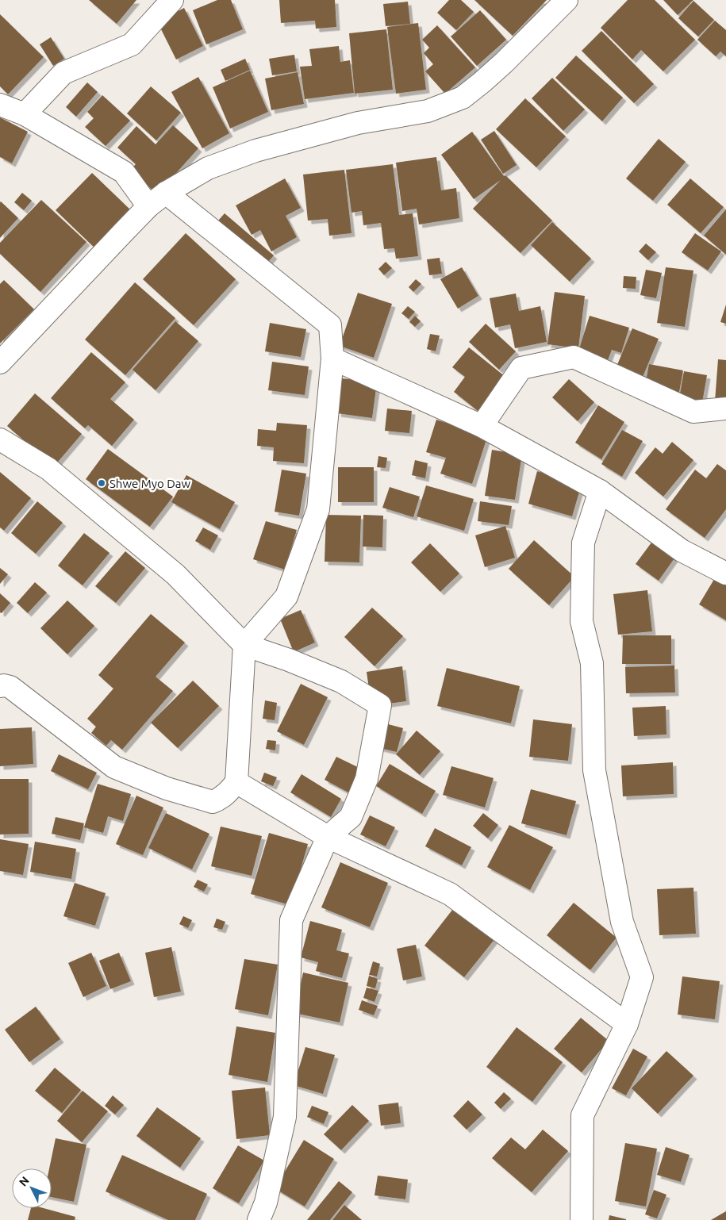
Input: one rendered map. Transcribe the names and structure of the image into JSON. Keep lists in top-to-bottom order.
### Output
{
  "places": ["Shwe Myo Daw"],
  "north": "top left"
}
